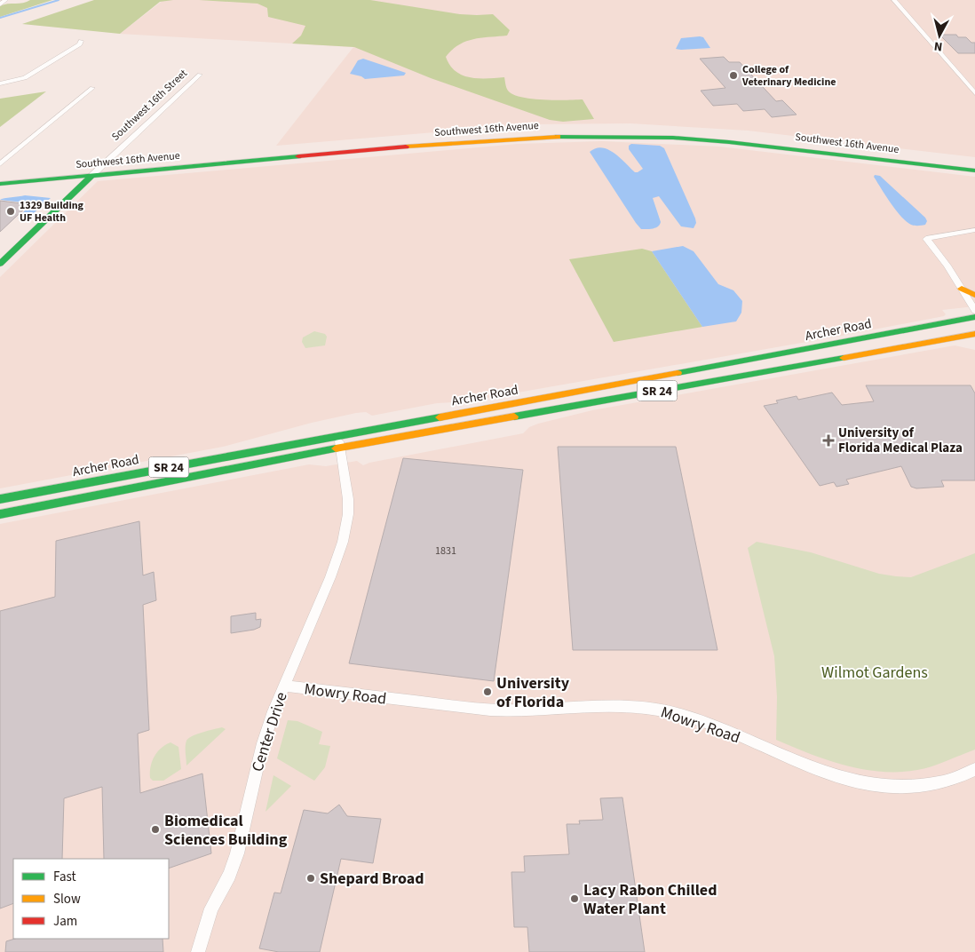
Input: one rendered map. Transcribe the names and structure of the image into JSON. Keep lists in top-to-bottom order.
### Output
{
  "streets": {
    "main road": [
      "Southwest 16th Street",
      "Southwest 16th Avenue",
      "Archer Road",
      "SR 24"
    ],
    "street": ["Mowry Road", "Center Drive"]
  },
  "crossings": [
    ["Southwest 16th Street", "Southwest 16th Avenue"],
    ["Archer Road", "Center Drive"],
    ["Mowry Road", "Center Drive"]
  ],
  "parks": ["Wilmot Gardens"],
  "places": {
    "other": [
      "College of Veterinary Medicine",
      "1329 Building UF Health",
      "University of Florida",
      "Biomedical Sciences Building",
      "Shepard Broad",
      "Lacy Rabon Chilled Water Plant"
    ],
    "health": ["University of Florida Medical Plaza"]
  },
  "house_numbers": ["1831"],
  "legend": ["Fast", "Slow", "Jam"],
  "north": "bottom"
}
